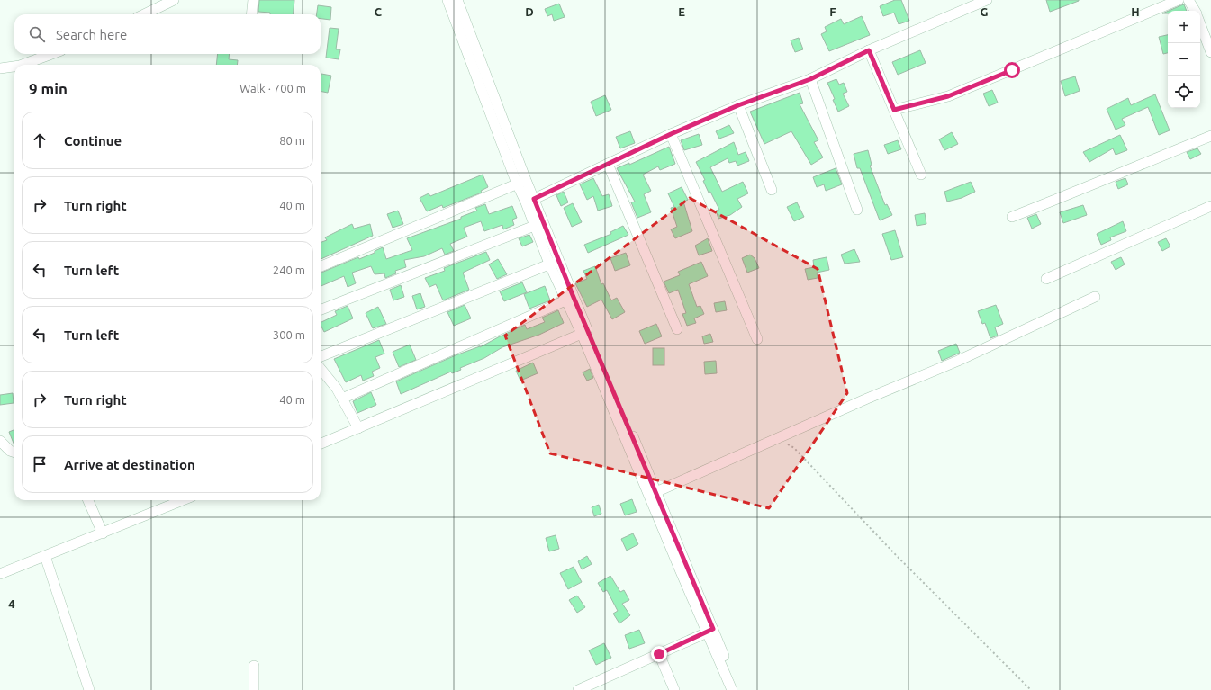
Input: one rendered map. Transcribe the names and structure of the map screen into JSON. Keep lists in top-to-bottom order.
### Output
{
  "page": {
    "map_buttons": ["+", "−"],
    "search": "Search here",
    "heading": ["9 min", "Walk · 700 m"],
    "list": [
      ["Continue", "80 m"],
      ["Turn right", "40 m"],
      ["Turn left", "240 m"],
      ["Turn left", "300 m"],
      ["Turn right", "40 m"],
      "Arrive at destination"
    ]
  },
  "grid": {
    "columns": [
      "C",
      "D",
      "E",
      "F",
      "G",
      "H"
    ],
    "rows": ["4"]
  }
}
